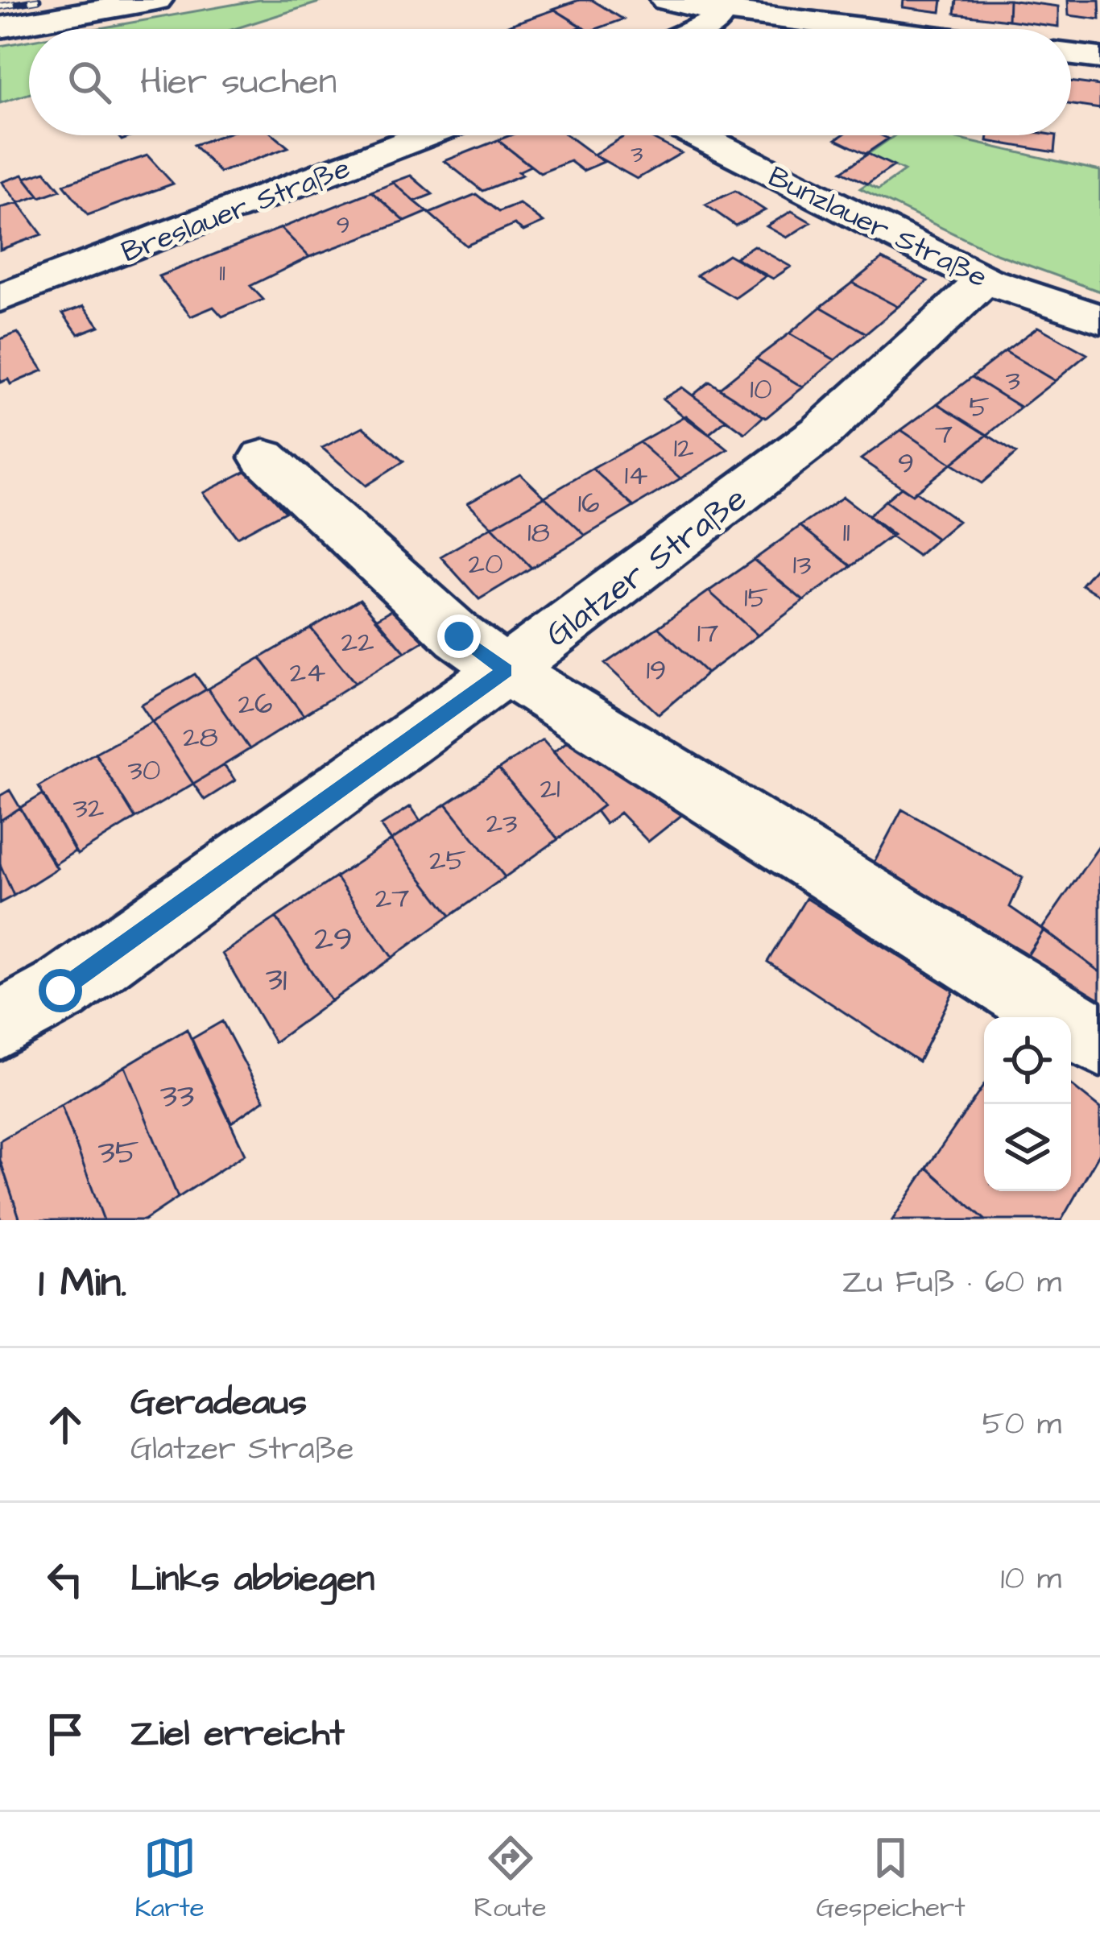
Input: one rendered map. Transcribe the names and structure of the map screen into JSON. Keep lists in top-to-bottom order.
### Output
{
  "streets": {
    "street": ["Breslauer Straße", "Bunzlauer Straße", "Glatzer Straße"]
  },
  "crossings": [
    ["Bunzlauer Straße", "Glatzer Straße"]
  ],
  "house_numbers": [
    "3",
    "9",
    "11",
    "3",
    "10",
    "5",
    "7",
    "12",
    "9",
    "14",
    "16",
    "18",
    "11",
    "20",
    "13",
    "15",
    "17",
    "22",
    "19",
    "24",
    "26",
    "28",
    "30",
    "21",
    "32",
    "23",
    "25",
    "27",
    "29",
    "31",
    "33",
    "35"
  ],
  "page": {
    "search": "Hier suchen",
    "heading": ["1 Min.", "Zu Fuß · 60 m"],
    "list": [
      ["Geradeaus", "Glatzer Straße", "50 m"],
      ["Links abbiegen", "10 m"],
      "Ziel erreicht"
    ],
    "nav": ["Karte", "Route", "Gespeichert"]
  }
}
